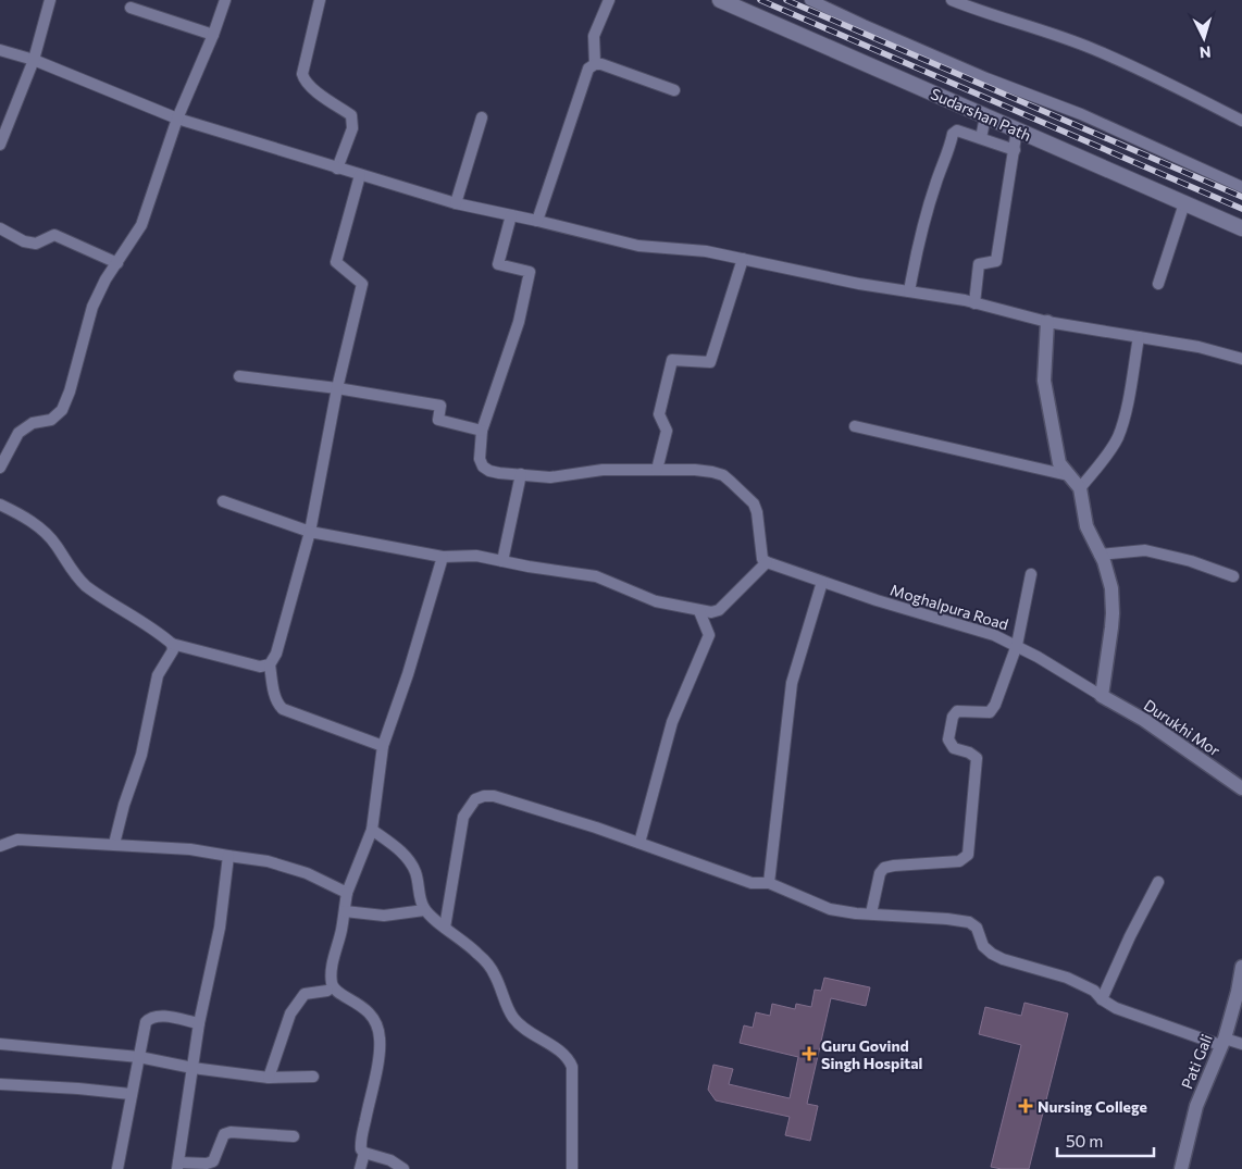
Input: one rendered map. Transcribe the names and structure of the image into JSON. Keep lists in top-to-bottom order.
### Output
{
  "streets": {
    "main road": ["Sudarshan Path"],
    "street": ["Moghalpura Road", "Durukhi Mor", "Pati Gali"]
  },
  "crossings": [
    ["Moghalpura Road", "Durukhi Mor"]
  ],
  "places": {
    "health": ["Guru Govind Singh Hospital", "Nursing College"]
  },
  "scale_bar": "50 m",
  "north": "bottom"
}
